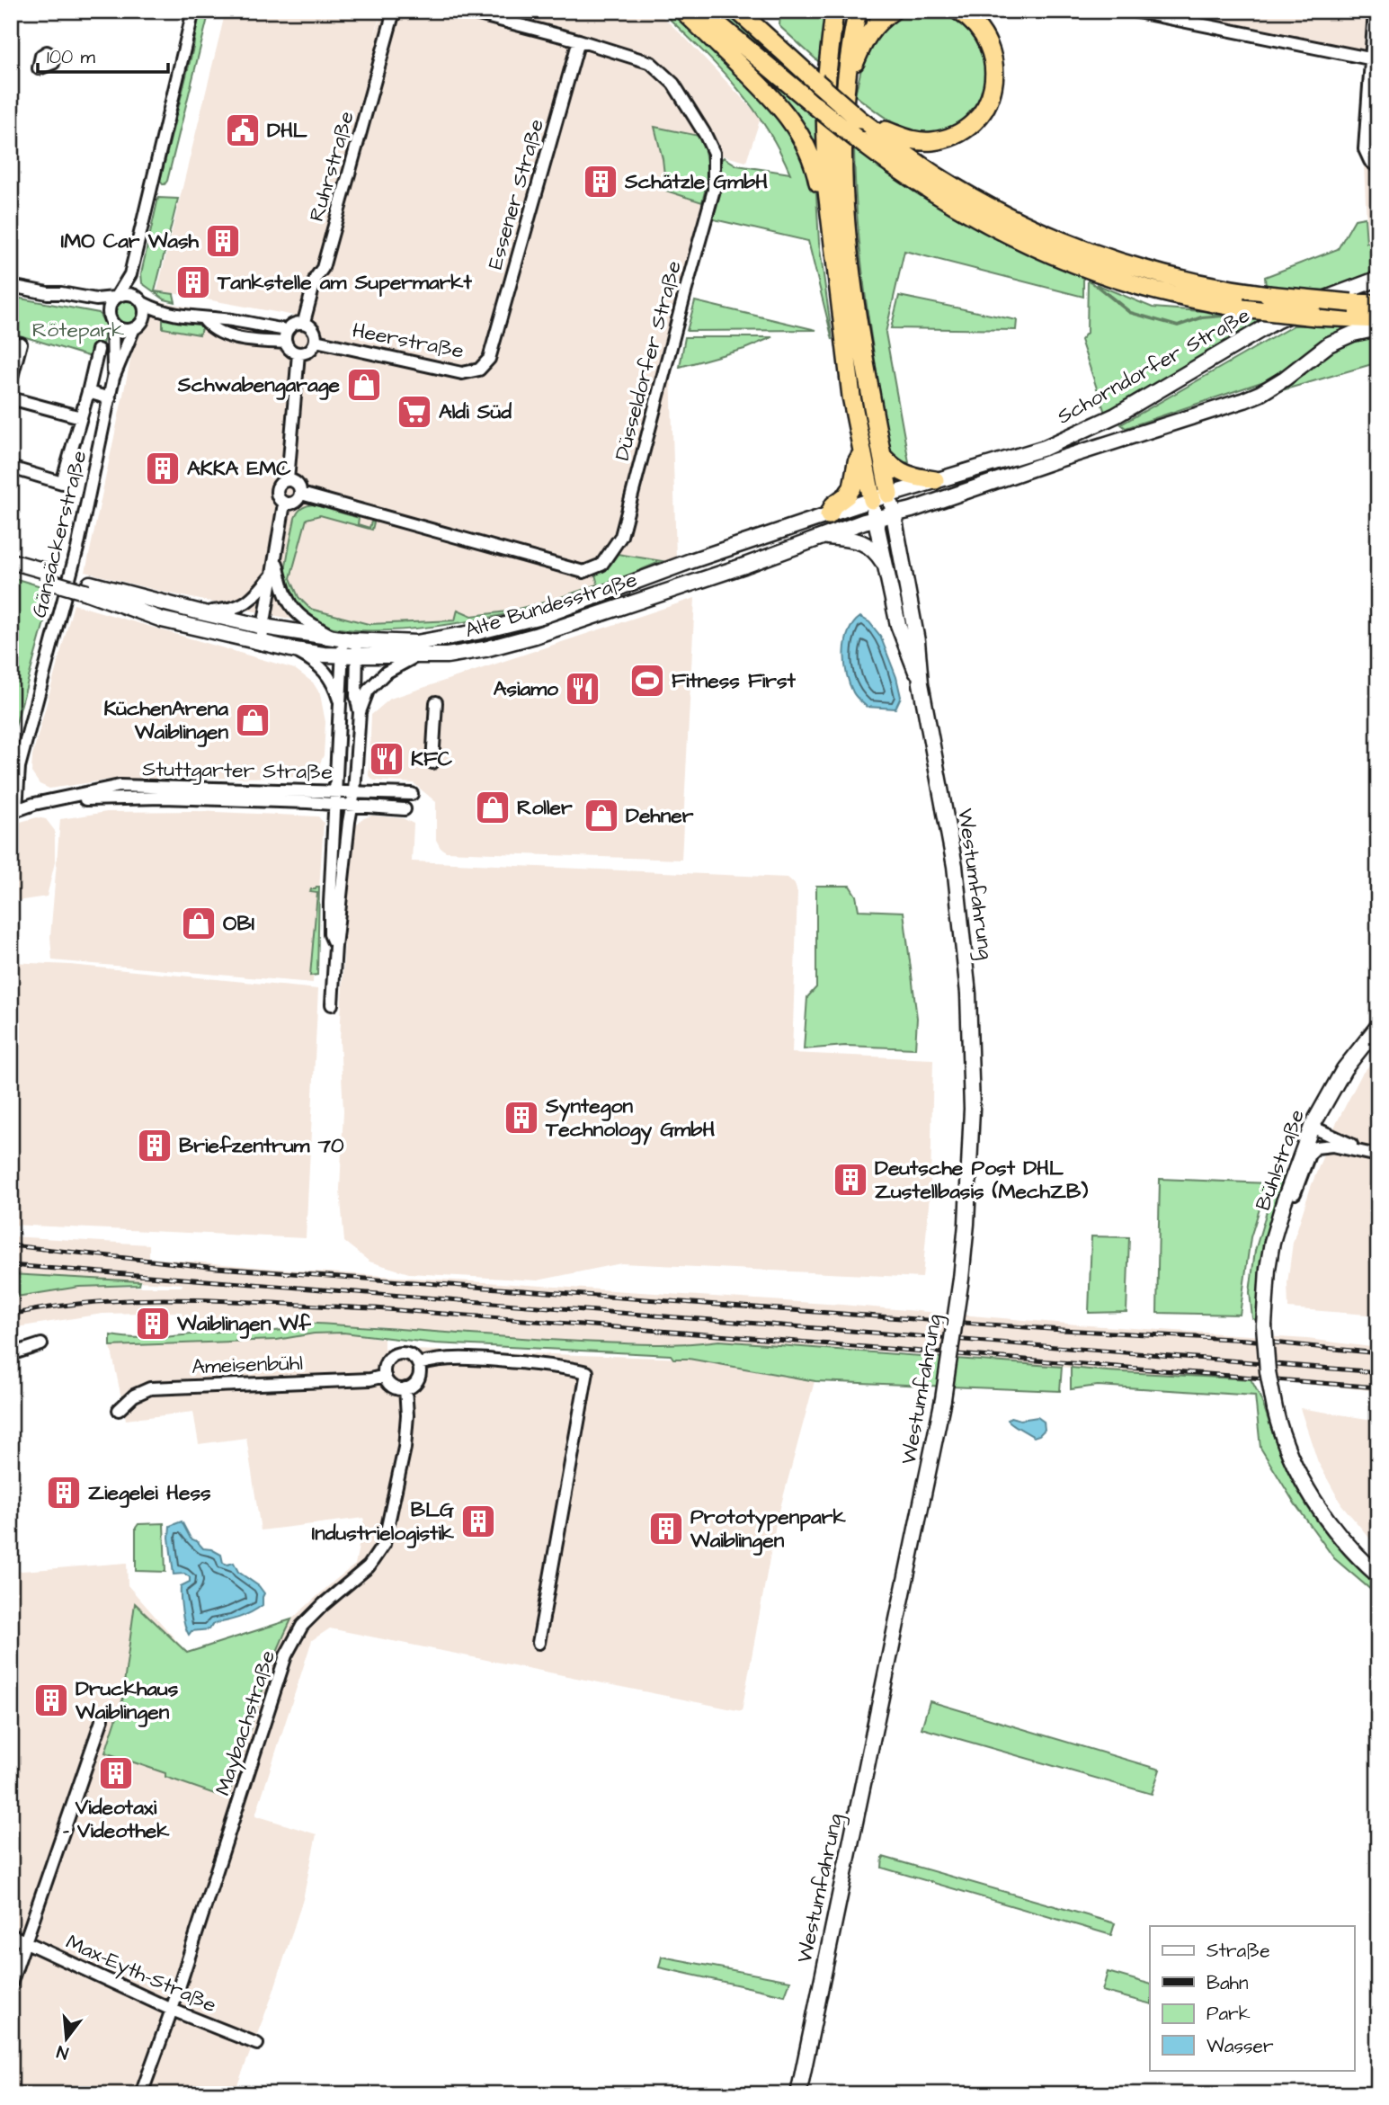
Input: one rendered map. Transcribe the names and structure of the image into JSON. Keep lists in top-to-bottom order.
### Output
{
  "streets": {
    "main road": [
      "Schorndorfer Straße",
      "Alte Bundesstraße",
      "Westumfahrung",
      "Bühlstraße"
    ],
    "street": [
      "Ruhrstraße",
      "Essener Straße",
      "Heerstraße",
      "Düsseldorfer Straße",
      "Gänsäckerstraße",
      "Stuttgarter Straße",
      "Ameisenbühl",
      "Maybachstraße",
      "Max-Eyth-Straße"
    ]
  },
  "crossings": [
    ["Ruhrstraße", "Heerstraße"],
    ["Essener Straße", "Heerstraße"],
    ["Essener Straße", "Düsseldorfer Straße"],
    ["Schorndorfer Straße", "Alte Bundesstraße"],
    ["Schorndorfer Straße", "Westumfahrung"],
    ["Gänsäckerstraße", "Stuttgarter Straße"],
    ["Alte Bundesstraße", "Westumfahrung"],
    ["Ameisenbühl", "Maybachstraße"],
    ["Maybachstraße", "Max-Eyth-Straße"]
  ],
  "parks": ["Rötepark"],
  "places": {
    "public building": ["DHL"],
    "building": [
      "Schätzle GmbH",
      "IMO Car Wash",
      "Tankstelle am Supermarkt",
      "AKKA EMC",
      "Syntegon Technology GmbH",
      "Briefzentrum 70",
      "Deutsche Post DHL Zustellbasis (MechZB)",
      "Waiblingen Wf",
      "Ziegelei Hess",
      "BLG Industrielogistik",
      "Prototypenpark Waiblingen",
      "Druckhaus Waiblingen",
      "Videotaxi - Videothek"
    ],
    "shop": [
      "Schwabengarage",
      "KüchenArena Waiblingen",
      "Roller",
      "Dehner",
      "OBI"
    ],
    "supermarket": ["Aldi Süd"],
    "sports": ["Fitness First"],
    "restaurant": ["Asiamo", "KFC"]
  },
  "legend": [
    "Straße",
    "Bahn",
    "Park",
    "Wasser"
  ],
  "scale_bar": "100 m",
  "north": "bottom"
}
